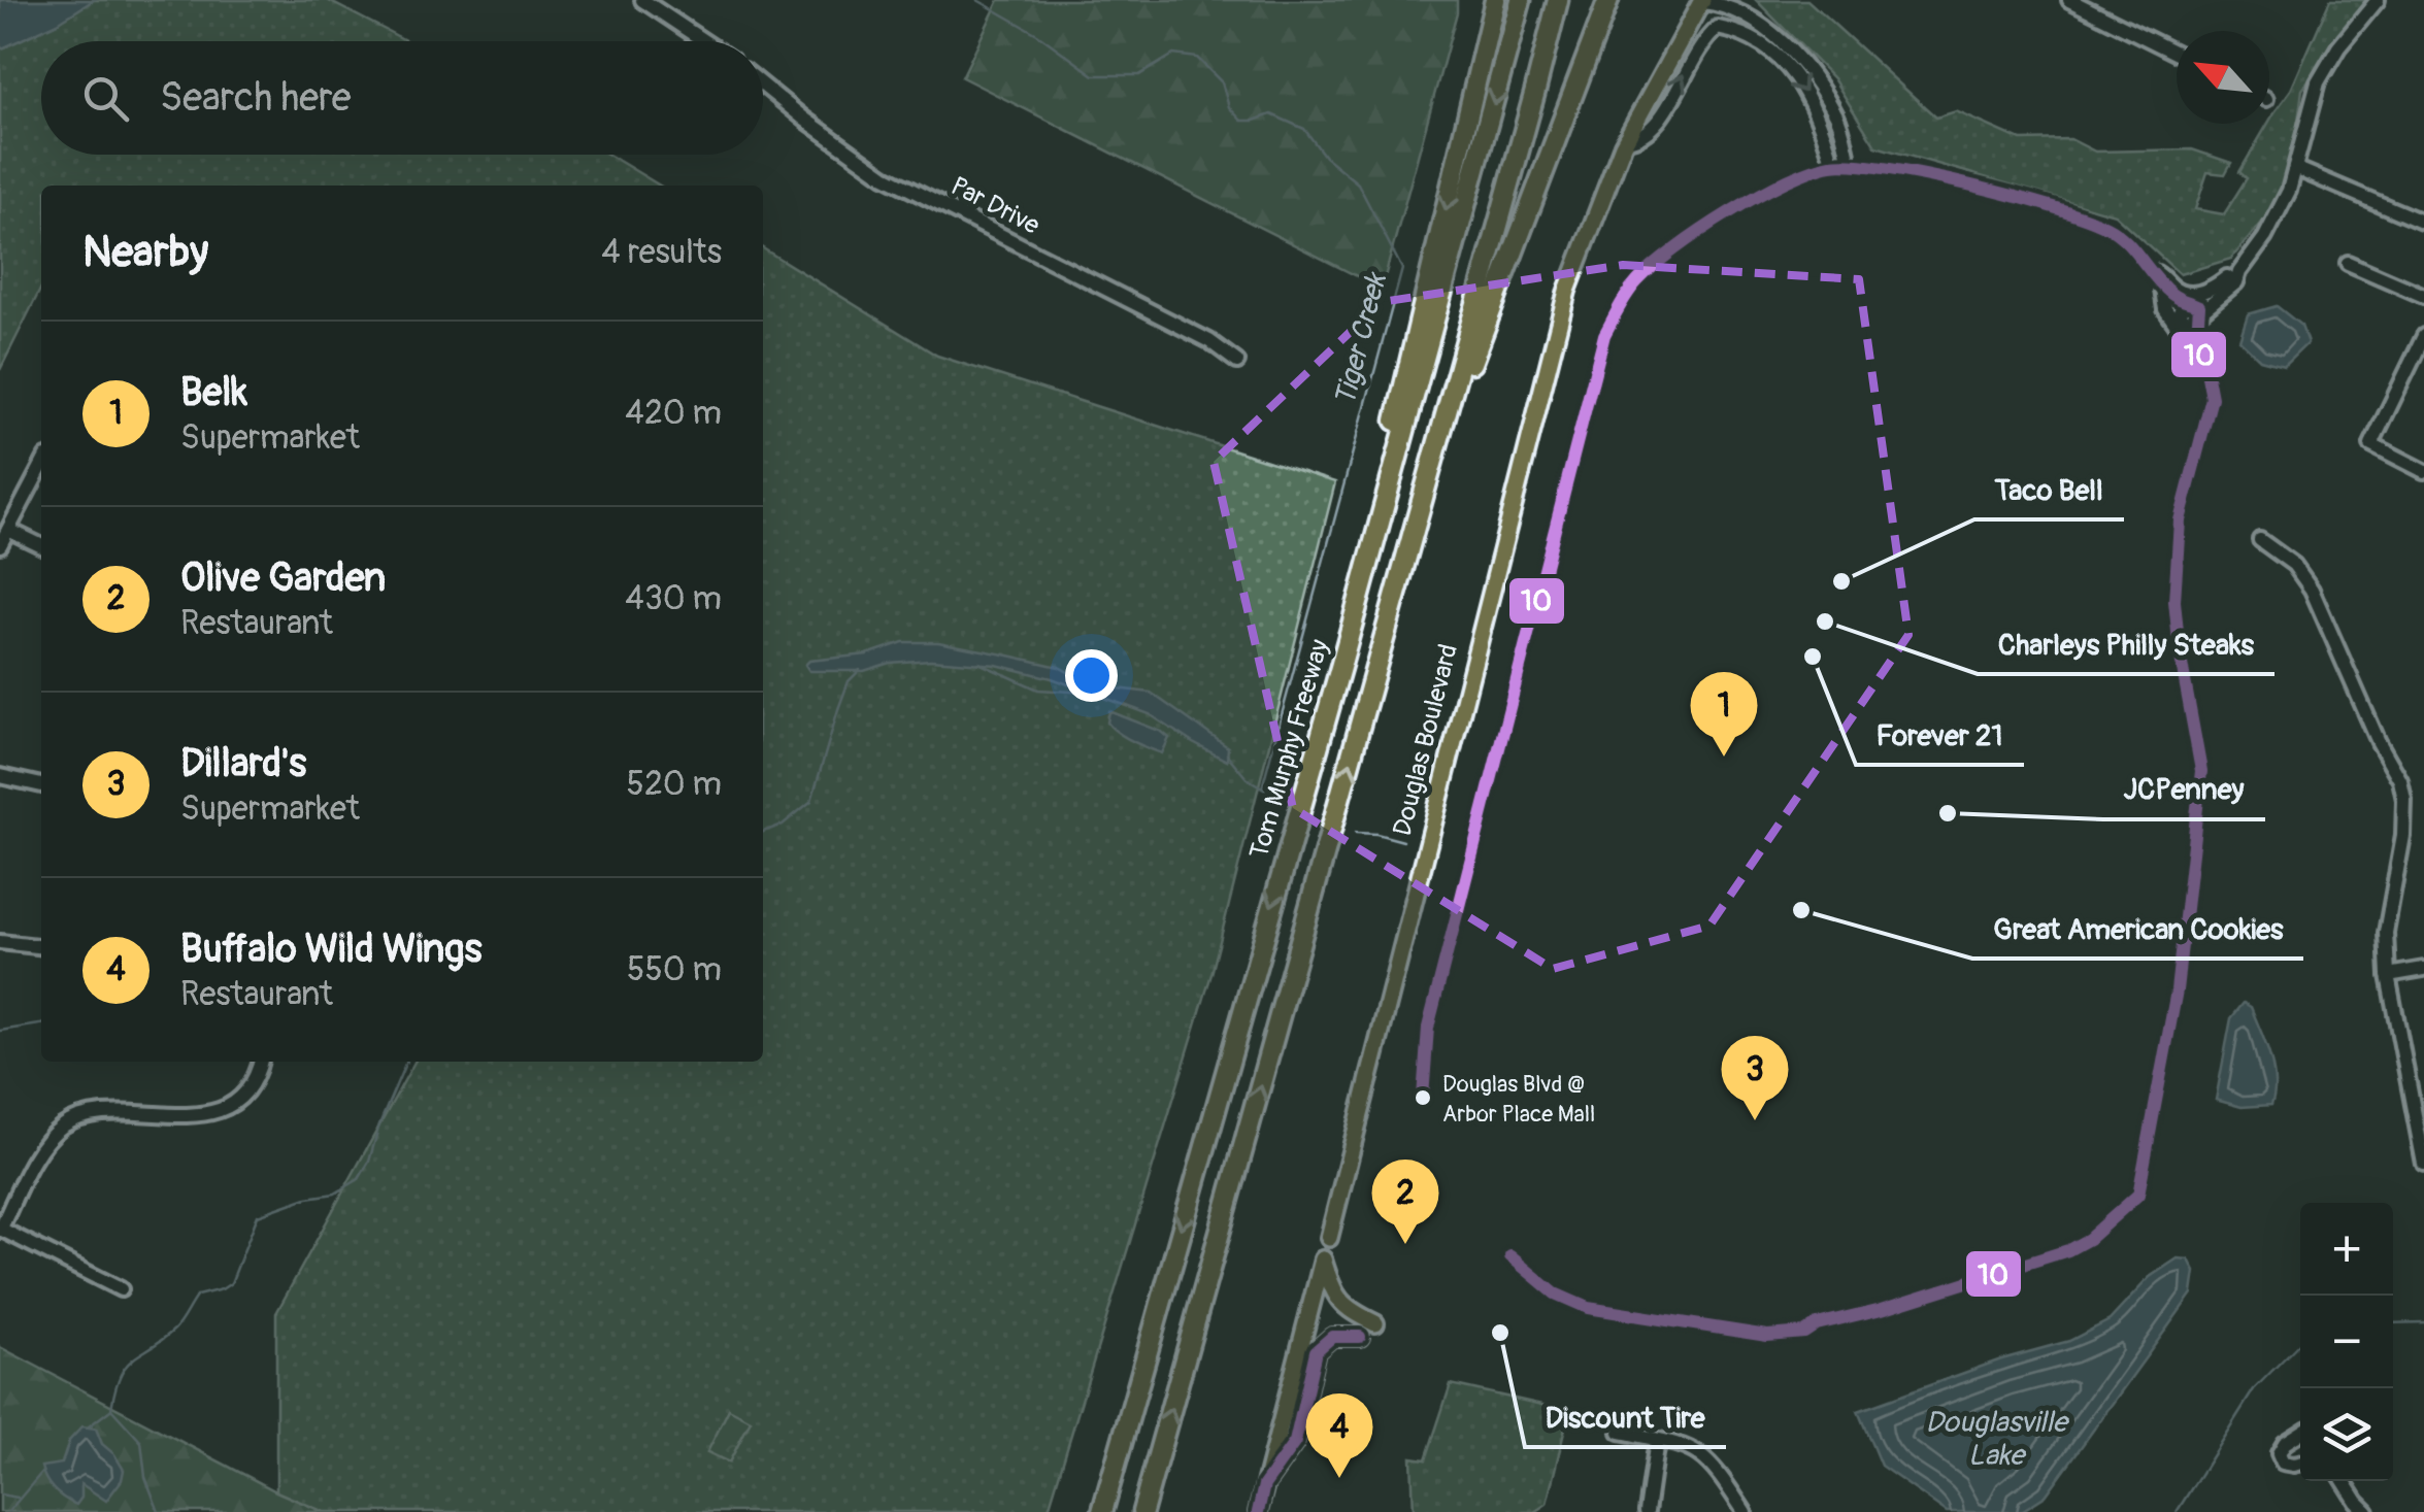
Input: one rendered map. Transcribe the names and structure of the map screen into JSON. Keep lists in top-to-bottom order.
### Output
{
  "streets": {
    "highway": ["Tom Murphy Freeway"],
    "main road": ["Douglas Boulevard"],
    "street": ["Par Drive"]
  },
  "water": ["Tiger Creek", "Douglasville Lake"],
  "places": [
    "Taco Bell",
    "Charleys Philly Steaks",
    "Forever 21",
    "JCPenney",
    "Great American Cookies",
    "Douglas Blvd @ Arbor Place Mall",
    "Discount Tire"
  ],
  "lines": ["transit line 10"],
  "north": "top left",
  "page": {
    "search": "Search here",
    "heading": ["Nearby", "4 results"],
    "list": [
      {
        "mark": "1",
        "name": "Belk",
        "note": "Supermarket",
        "value": "420 m"
      },
      {
        "mark": "2",
        "name": "Olive Garden",
        "note": "Restaurant",
        "value": "430 m"
      },
      {
        "mark": "3",
        "name": "Dillard's",
        "note": "Supermarket",
        "value": "520 m"
      },
      {
        "mark": "4",
        "name": "Buffalo Wild Wings",
        "note": "Restaurant",
        "value": "550 m"
      }
    ],
    "pins": [
      "1",
      "3",
      "2",
      "4"
    ],
    "map_buttons": ["+", "−"]
  }
}
